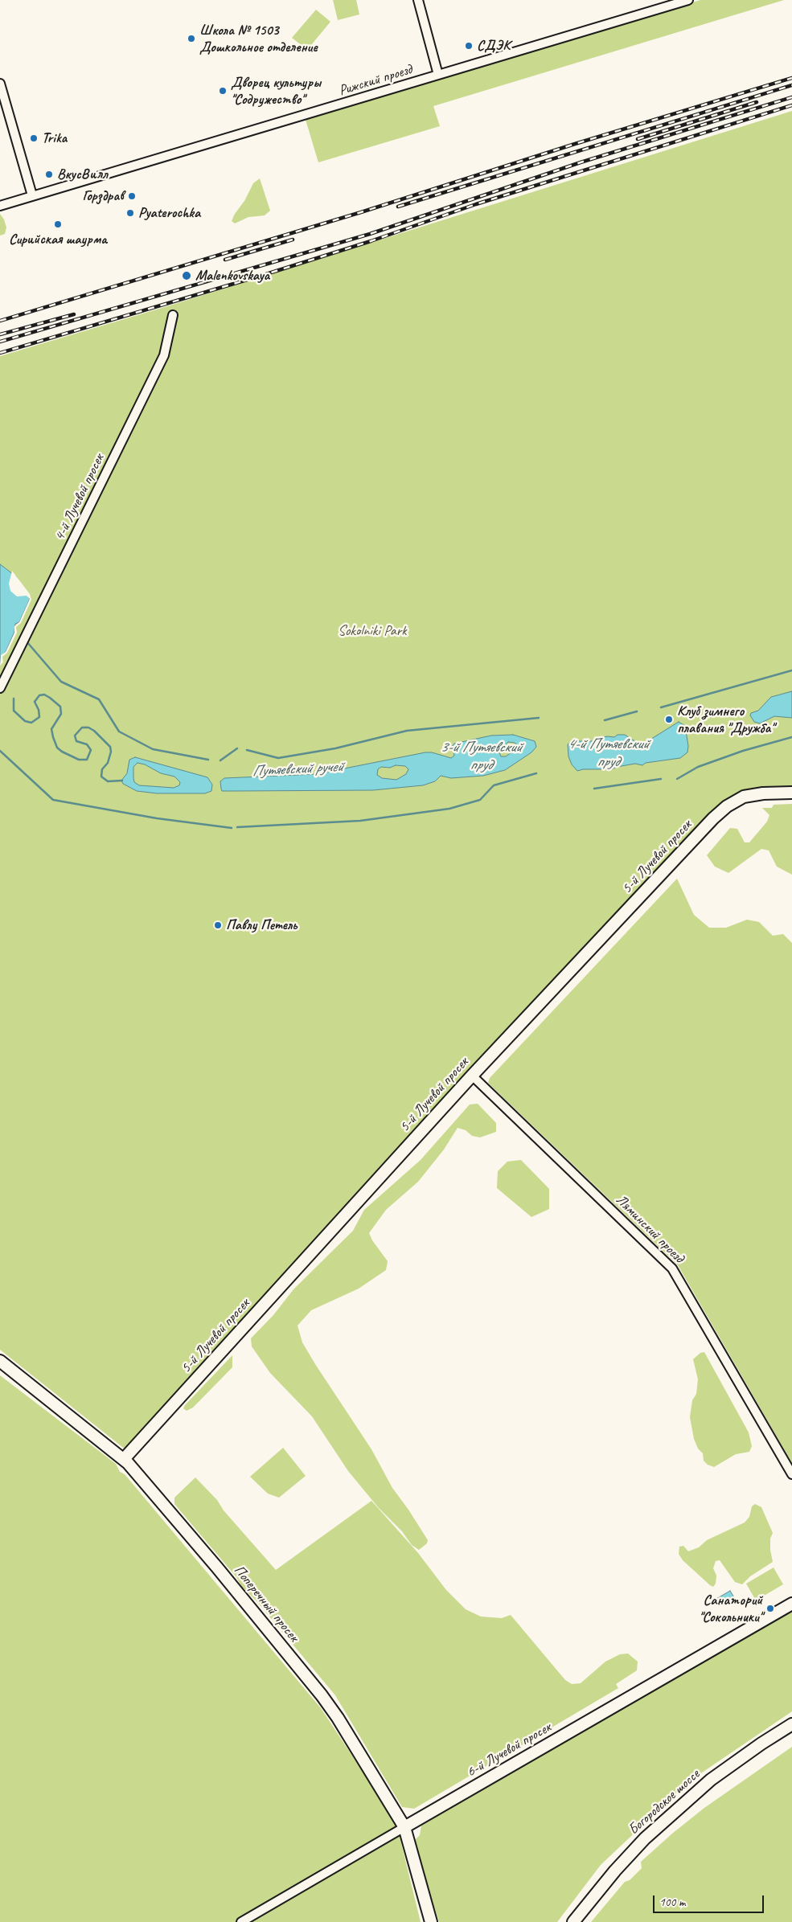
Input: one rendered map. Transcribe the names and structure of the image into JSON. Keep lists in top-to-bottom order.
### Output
{
  "streets": {
    "street": [
      "Рижский проезд",
      "4-й Лучевой просек",
      "5-й Лучевой просек",
      "Ляминский проезд",
      "Поперечный просек",
      "6-й Лучевой просек",
      "Богородское шоссе"
    ]
  },
  "crossings": [
    ["5-й Лучевой просек", "Ляминский проезд"],
    ["5-й Лучевой просек", "Поперечный просек"],
    ["Поперечный просек", "6-й Лучевой просек"]
  ],
  "water": ["4-й Путяевский пруд", "3-й Путяевский пруд", "Путяевский ручей"],
  "parks": ["Sokolniki Park"],
  "places": [
    "Школа № 1503 Дошкольное отделение",
    "СДЭК",
    "Дворец культуры \"Содружество\"",
    "Trika",
    "ВкусВилл",
    "Горздрав",
    "Pyaterochka",
    "Сирийская шаурма",
    "Malenkovskaya",
    "Клуб зимнего плавания \"Дружба\"",
    "Павлу Петель",
    "Санаторий \"Сокольники\""
  ],
  "scale_bar": "100 m"
}
